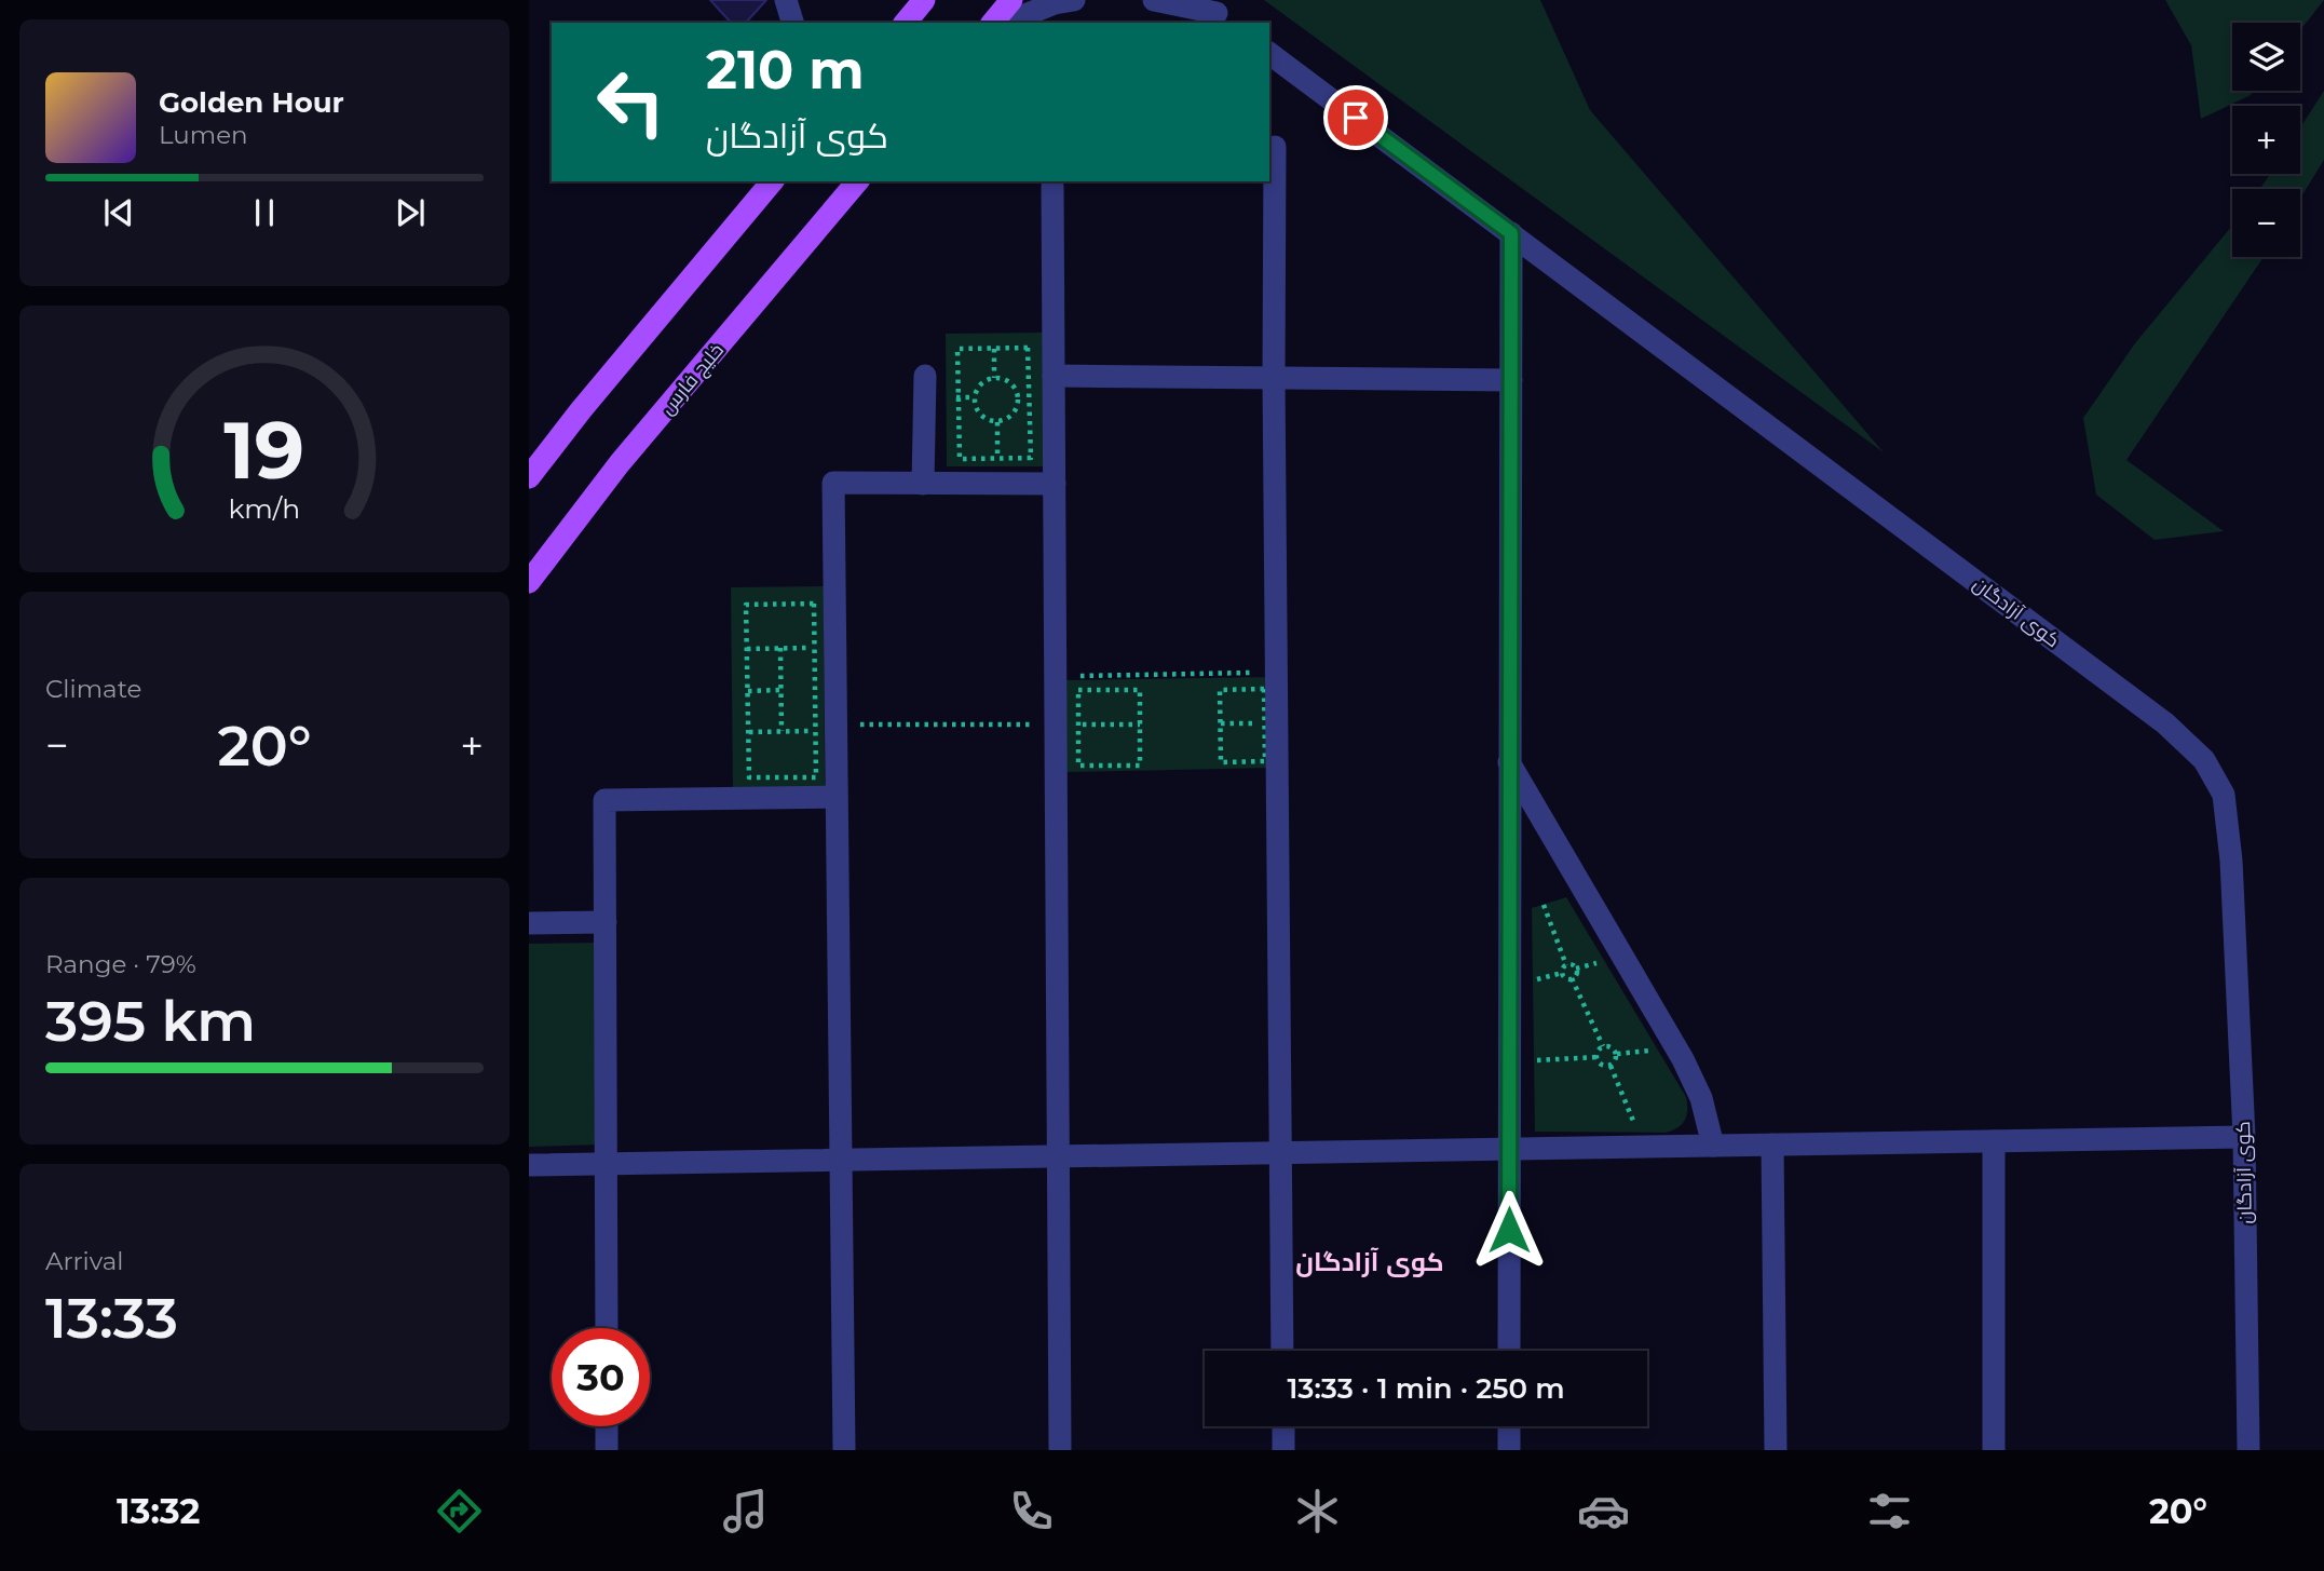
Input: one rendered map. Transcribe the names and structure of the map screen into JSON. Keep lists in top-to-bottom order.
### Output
{
  "streets": {
    "main road": ["خلیج فارس"],
    "street": ["کوی آزادگان"]
  },
  "districts": ["کوی آزادگان"],
  "page": {
    "map_buttons": ["+", "−"],
    "turn": ["210 m", "کوی آزادگان"],
    "song": ["Golden Hour", "Lumen"],
    "tile": [
      "Climate",
      ["Range · 79%", "395 km"],
      ["Arrival", "13:33"]
    ],
    "heat": ["−", "20°", "+"],
    "limit": "30",
    "trip": "13:33 · 1 min · 250 m",
    "tabs": ["13:32", "20°"],
    "gauge": ["19", "km/h"]
  }
}
